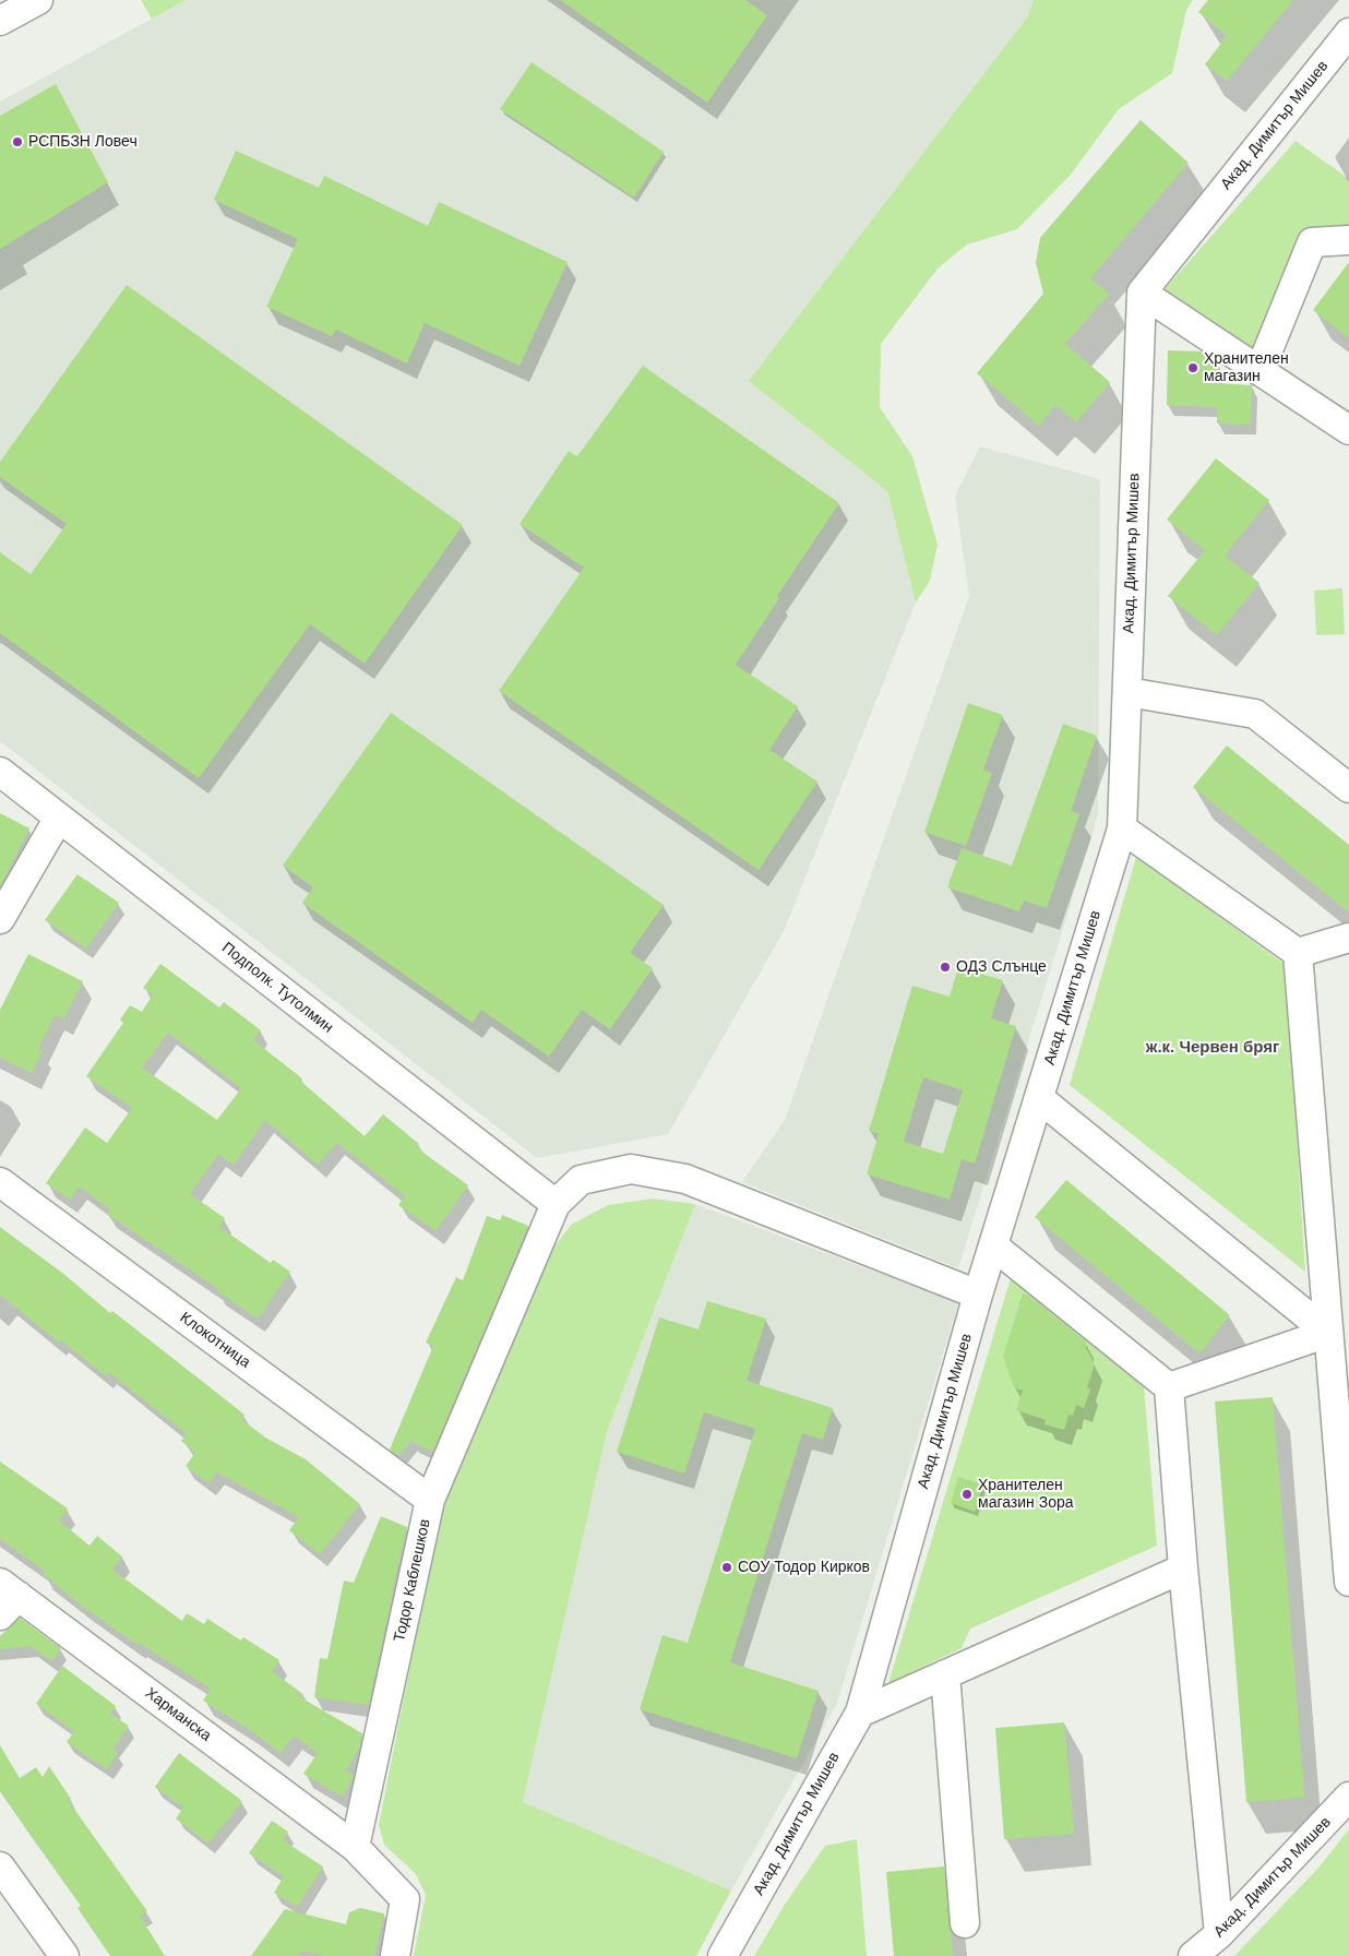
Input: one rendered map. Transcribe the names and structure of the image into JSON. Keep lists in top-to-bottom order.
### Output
{
  "streets": {
    "street": [
      "Акад. Димитър Мишев",
      "Подполк. Тутолмин",
      "Клокотница",
      "Тодор Каблешков",
      "Харманска"
    ]
  },
  "crossings": [
    ["Подполк. Тутолмин", "Тодор Каблешков"],
    ["Клокотница", "Тодор Каблешков"],
    ["Тодор Каблешков", "Харманска"]
  ],
  "districts": ["ж.к. Червен бряг"],
  "places": [
    "РСПБЗН Ловеч",
    "Хранителен магазин",
    "ОДЗ Слънце",
    "Хранителен магазин Зора",
    "СОУ Тодор Кирков"
  ]
}
